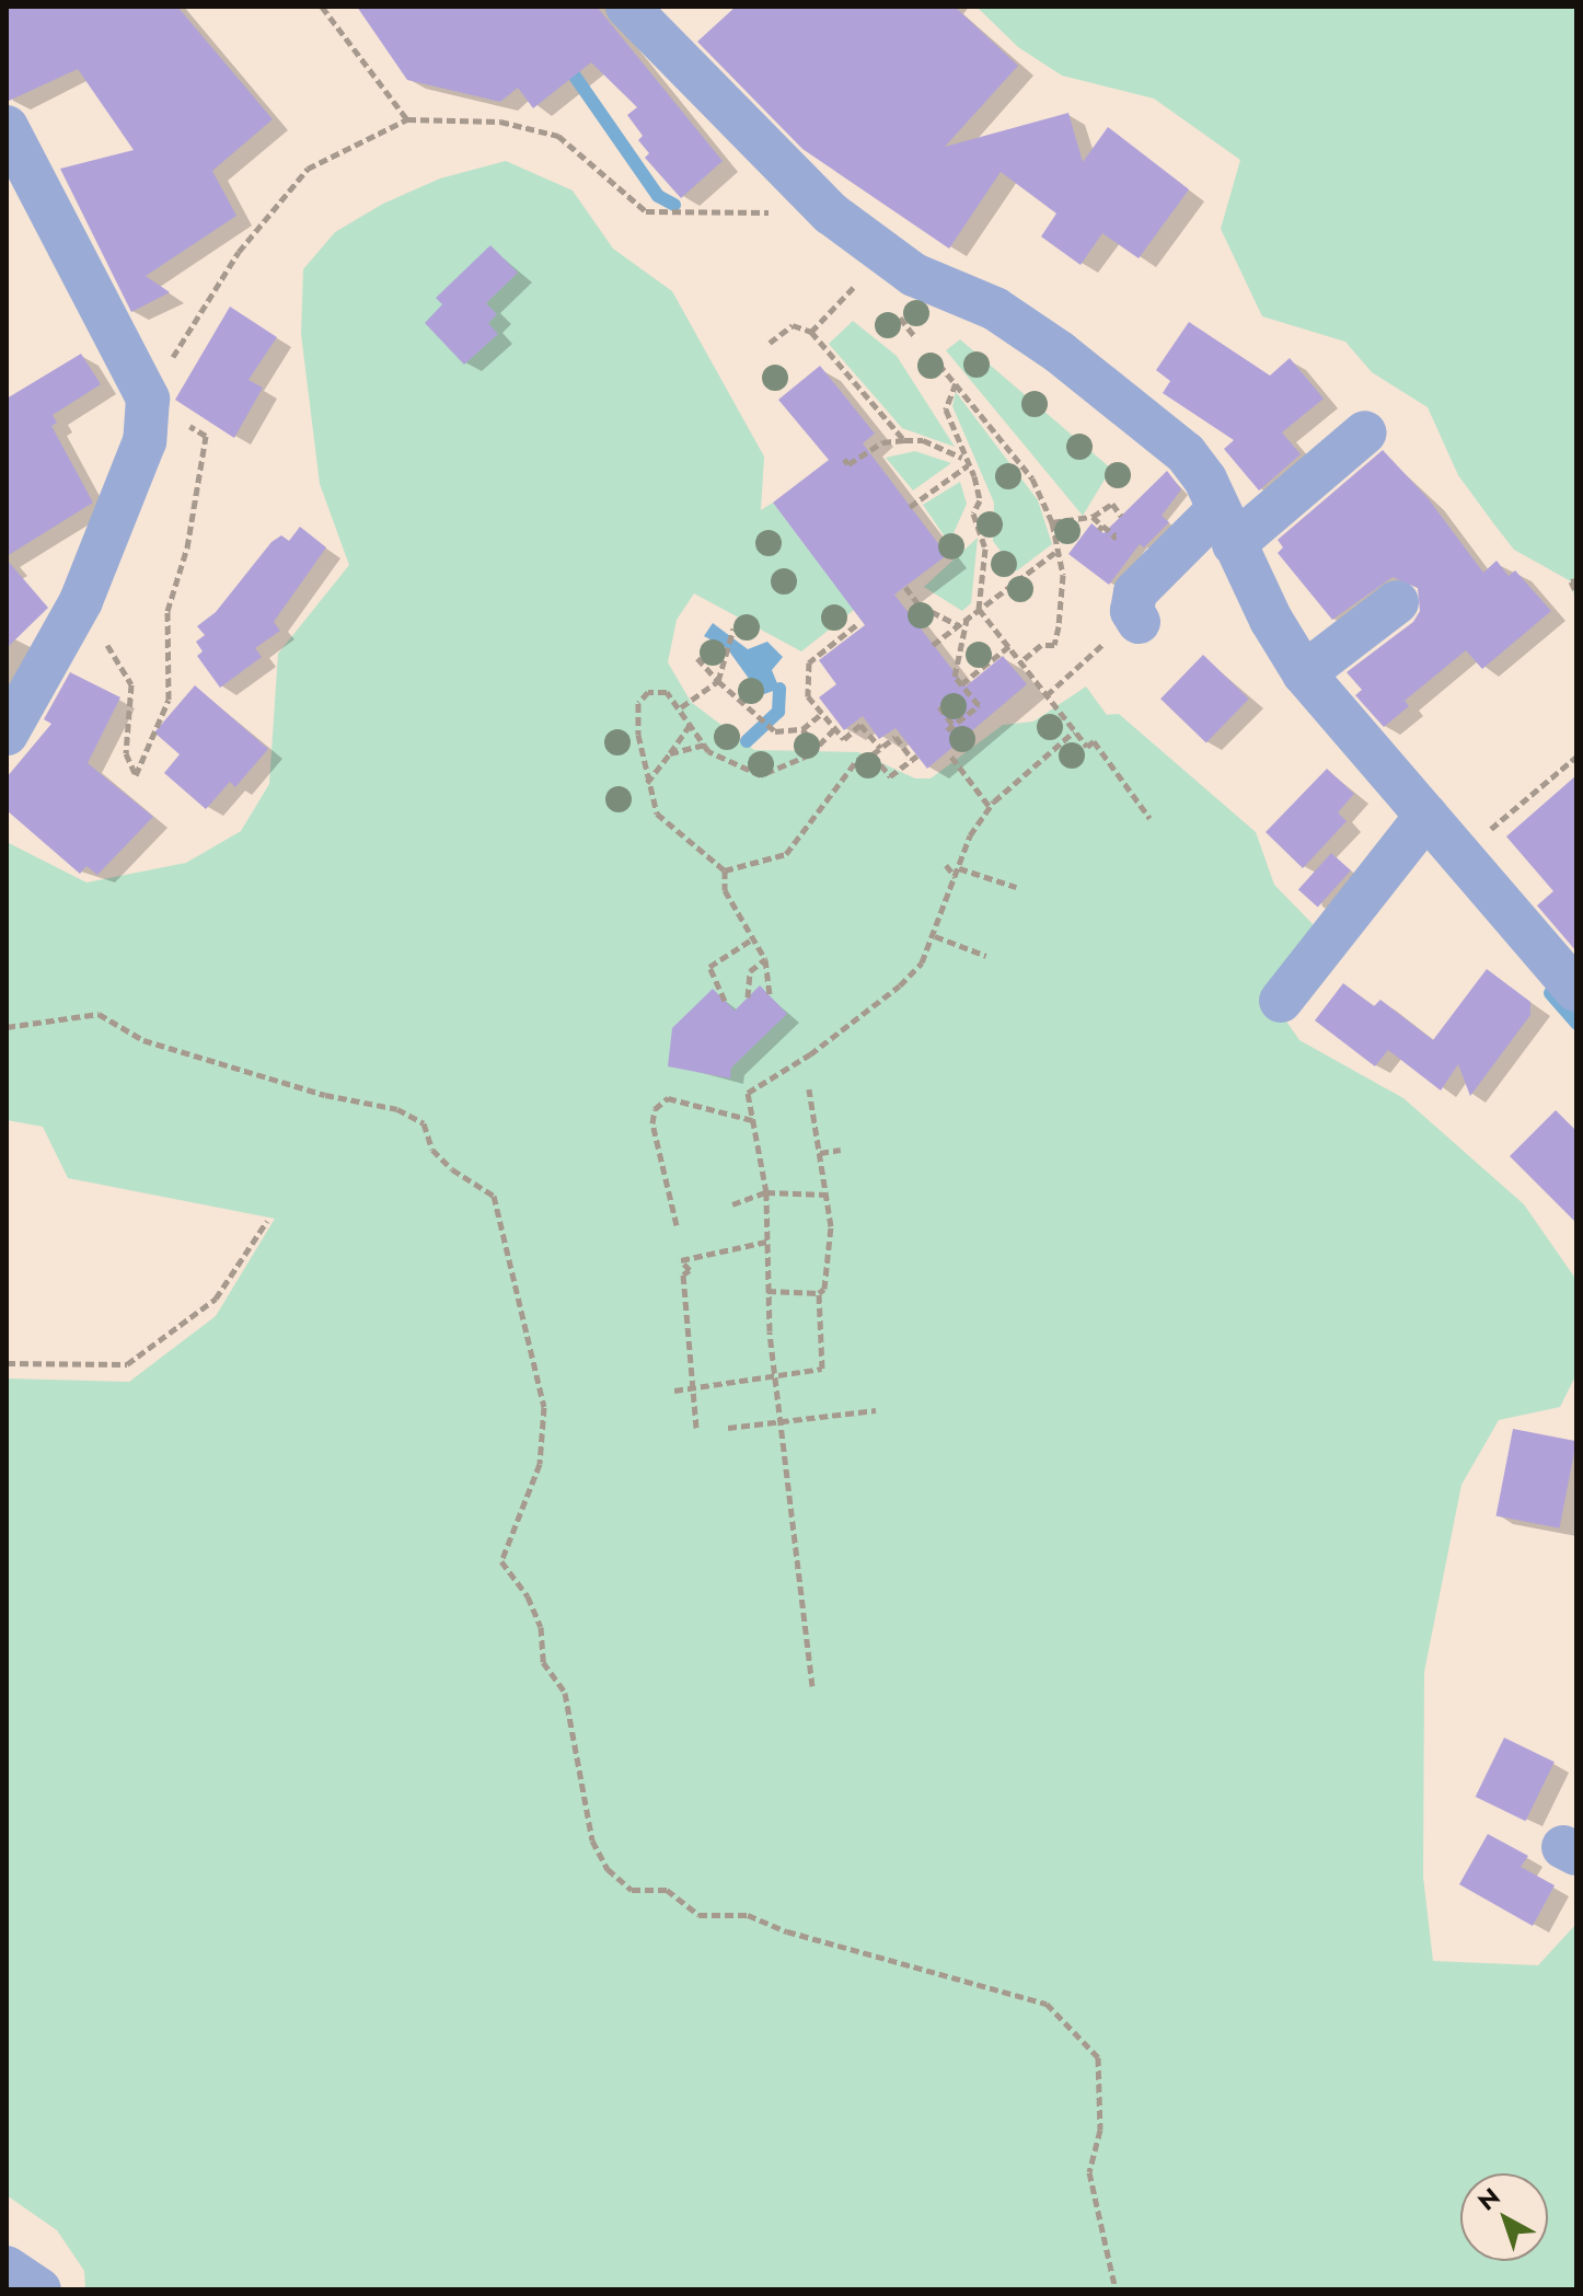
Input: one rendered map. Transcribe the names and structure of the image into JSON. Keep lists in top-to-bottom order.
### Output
{
  "north": "top left"
}
